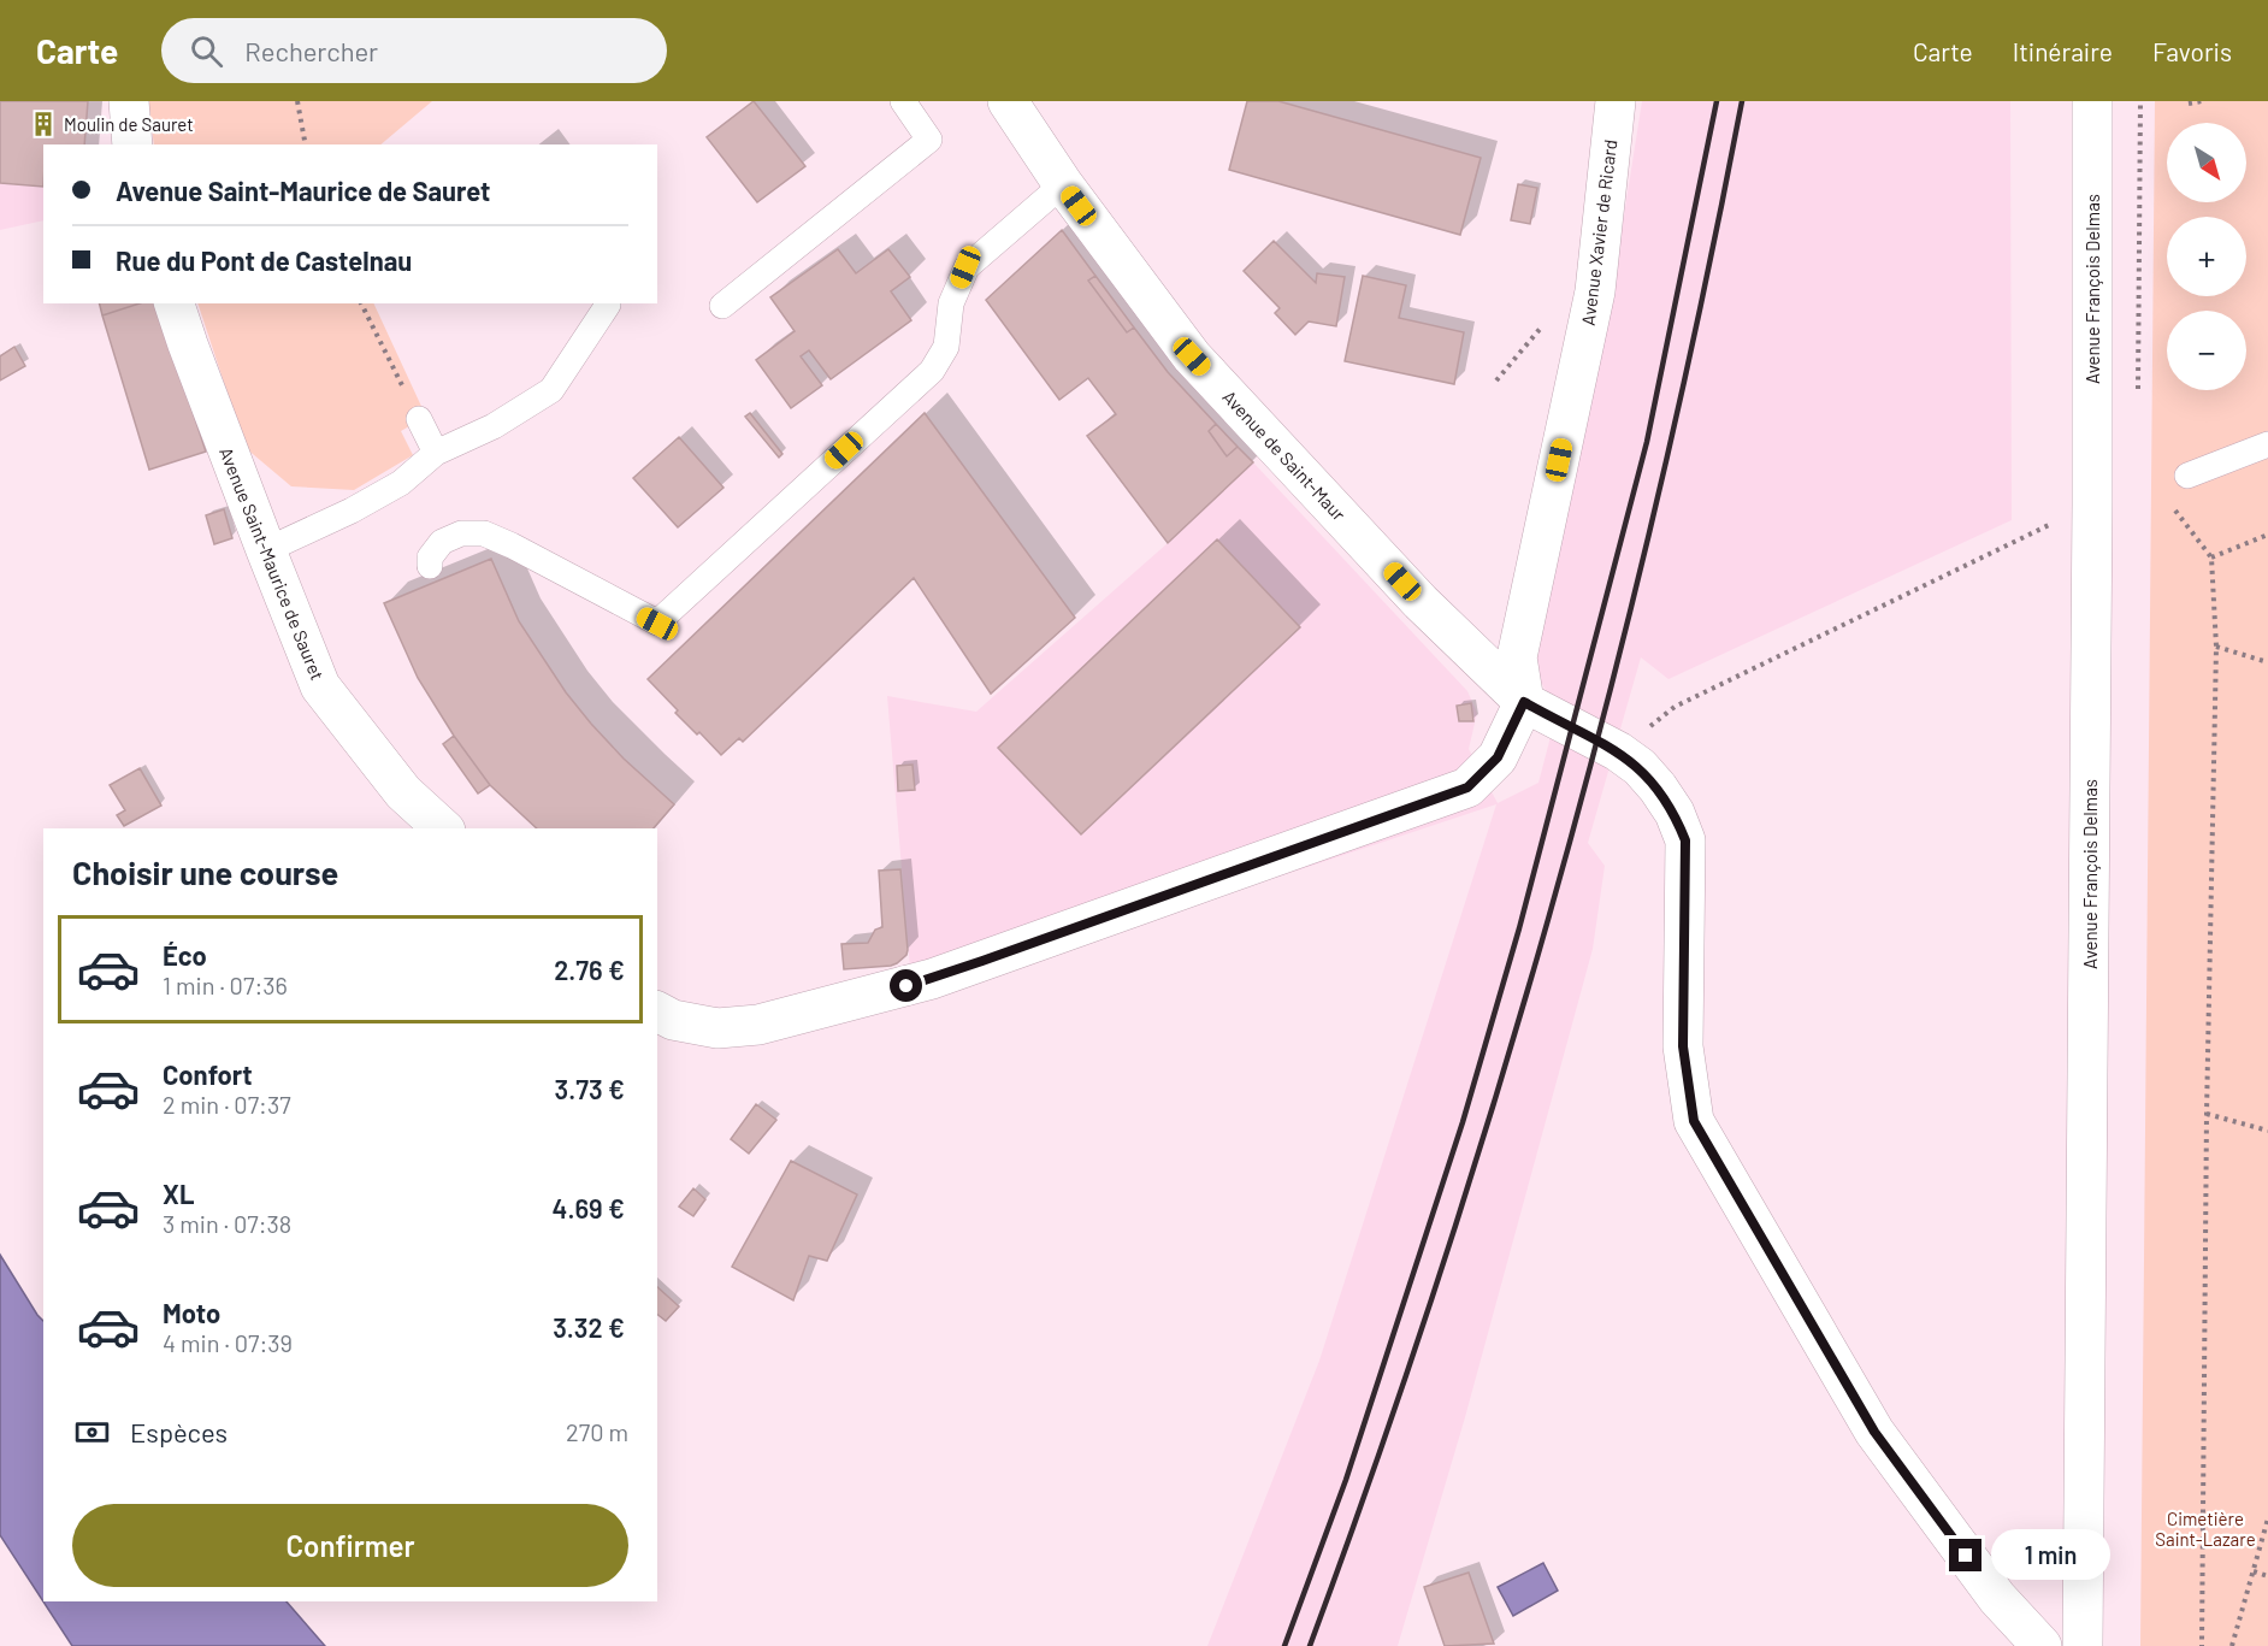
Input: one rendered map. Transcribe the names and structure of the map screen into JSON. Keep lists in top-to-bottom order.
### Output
{
  "streets": {
    "street": [
      "Avenue Xavier de Ricard",
      "Avenue François Delmas",
      "Avenue de Saint-Maur",
      "Avenue Saint-Maurice de Sauret"
    ]
  },
  "crossings": [
    ["Avenue Xavier de Ricard", "Avenue de Saint-Maur"]
  ],
  "parks": ["Cimetière Saint-Lazare"],
  "places": {
    "building": ["Moulin de Sauret"]
  },
  "north": "bottom right",
  "page": {
    "header": "Carte",
    "search": "Rechercher",
    "nav": ["Carte", "Itinéraire", "Favoris"],
    "map_buttons": ["+", "−"],
    "banner": ["Avenue Saint-Maurice de Sauret", "Rue du Pont de Castelnau"],
    "heading": "Choisir une course",
    "list": [
      {
        "name": "Éco",
        "note": "1 min · 07:36",
        "value": "2.76 €"
      },
      {
        "name": "Confort",
        "note": "2 min · 07:37",
        "value": "3.73 €"
      },
      {
        "name": "XL",
        "note": "3 min · 07:38",
        "value": "4.69 €"
      },
      {
        "name": "Moto",
        "note": "4 min · 07:39",
        "value": "3.32 €"
      }
    ],
    "pay": ["Espèces", "270 m"],
    "buttons": "Confirmer",
    "bubble": "1 min"
  }
}
